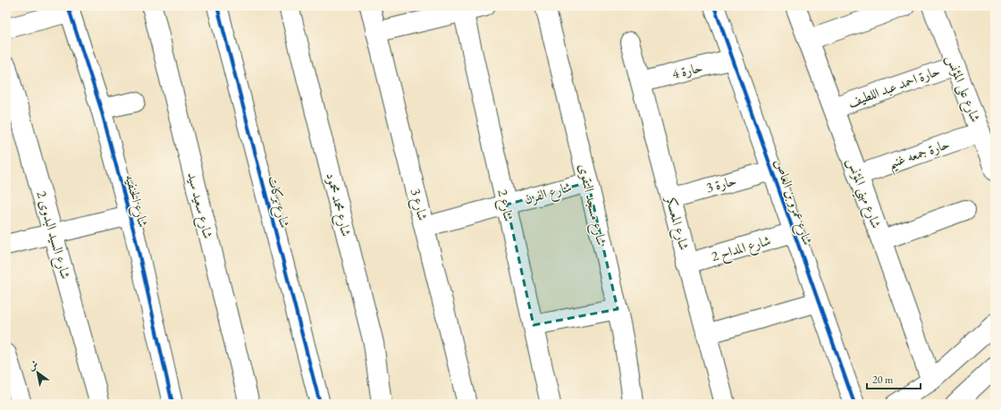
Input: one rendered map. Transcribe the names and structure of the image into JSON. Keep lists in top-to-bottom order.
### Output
{
  "streets": {
    "street": [
      "حارة 4",
      "حارة احمد عبد اللطيف",
      "شارع على المؤنس",
      "حارة جمعه غنيم",
      "حارة 3",
      "شارع الفرن",
      "شارع مهني المؤنس",
      "شارع الحنفيه",
      "شارع بركات",
      "شارع عمرو بن العاص",
      "شارع محمد محمود",
      "شارع 3",
      "شارع مسجد التقوى",
      "شارع سعيد سيد",
      "شارع 2",
      "شارع المعسكر",
      "شارع السيد البدوى 2",
      "شارع المداح 2"
    ]
  },
  "crossings": [
    ["حارة 4", "شارع عمرو بن العاص"],
    ["حارة 4", "شارع المعسكر"],
    ["حارة احمد عبد اللطيف", "شارع على المؤنس"],
    ["حارة احمد عبد اللطيف", "شارع مهني المؤنس"],
    ["شارع على المؤنس", "حارة جمعه غنيم"],
    ["حارة جمعه غنيم", "شارع مهني المؤنس"],
    ["حارة 3", "شارع عمرو بن العاص"],
    ["حارة 3", "شارع المعسكر"],
    ["شارع الفرن", "شارع 3"],
    ["شارع الفرن", "شارع مسجد التقوى"],
    ["شارع الفرن", "شارع 2"],
    ["شارع عمرو بن العاص", "شارع المداح 2"],
    ["شارع المعسكر", "شارع المداح 2"]
  ],
  "scale_bar": "20 m",
  "north": "top left"
}
